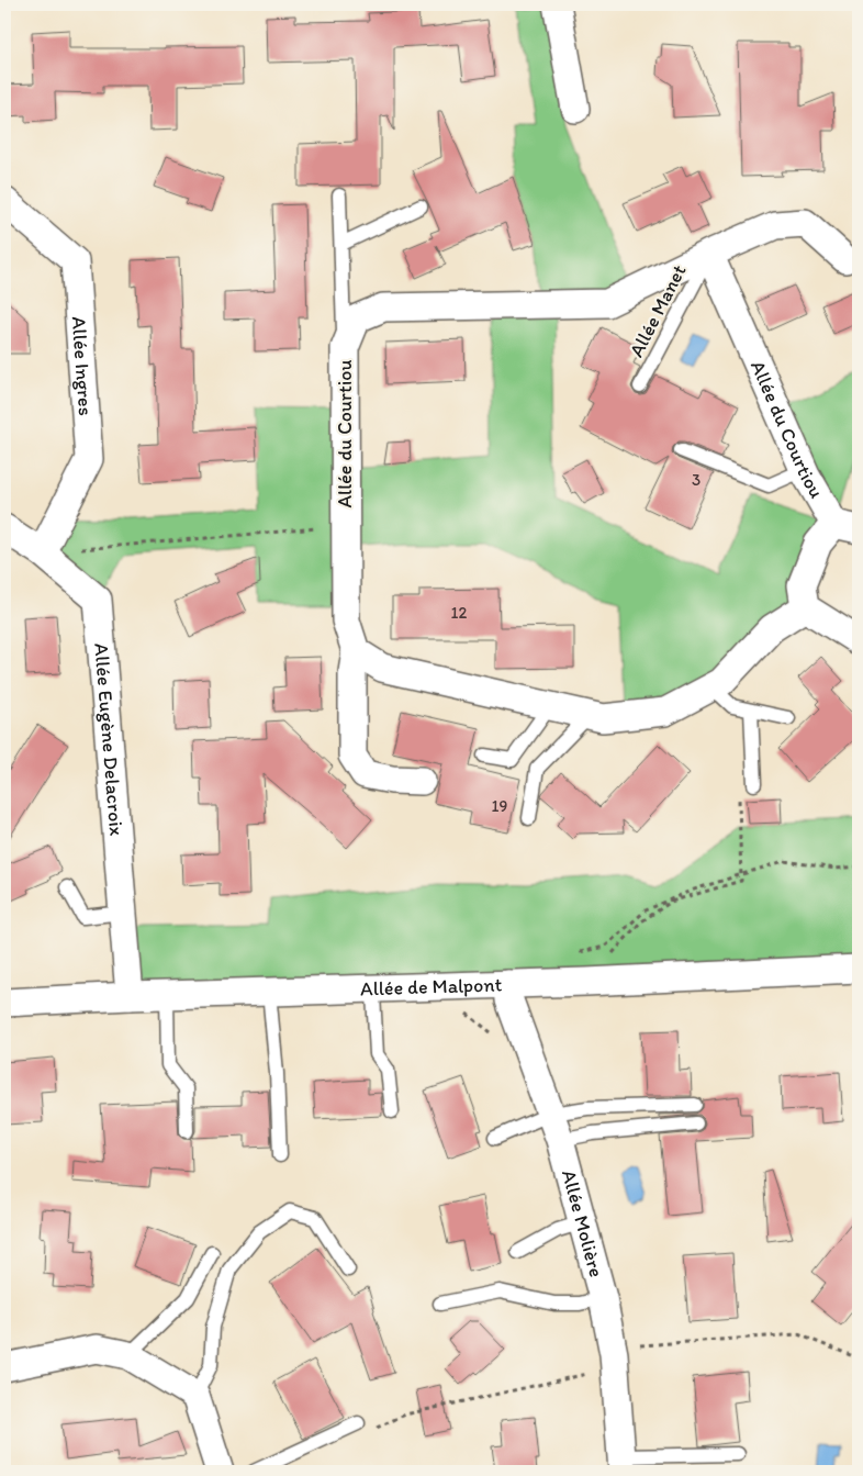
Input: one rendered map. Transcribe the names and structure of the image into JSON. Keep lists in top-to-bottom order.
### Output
{
  "streets": {
    "street": [
      "Allée Ingres",
      "Allée du Courtiou",
      "Allée Eugène Delacroix",
      "Allée de Malpont",
      "Allée Molière"
    ],
    "lane": ["Allée Manet"]
  },
  "crossings": [
    ["Allée Manet", "Allée du Courtiou"],
    ["Allée Ingres", "Allée Eugène Delacroix"],
    ["Allée Eugène Delacroix", "Allée de Malpont"],
    ["Allée de Malpont", "Allée Molière"]
  ],
  "house_numbers": ["3", "12", "19"]
}
